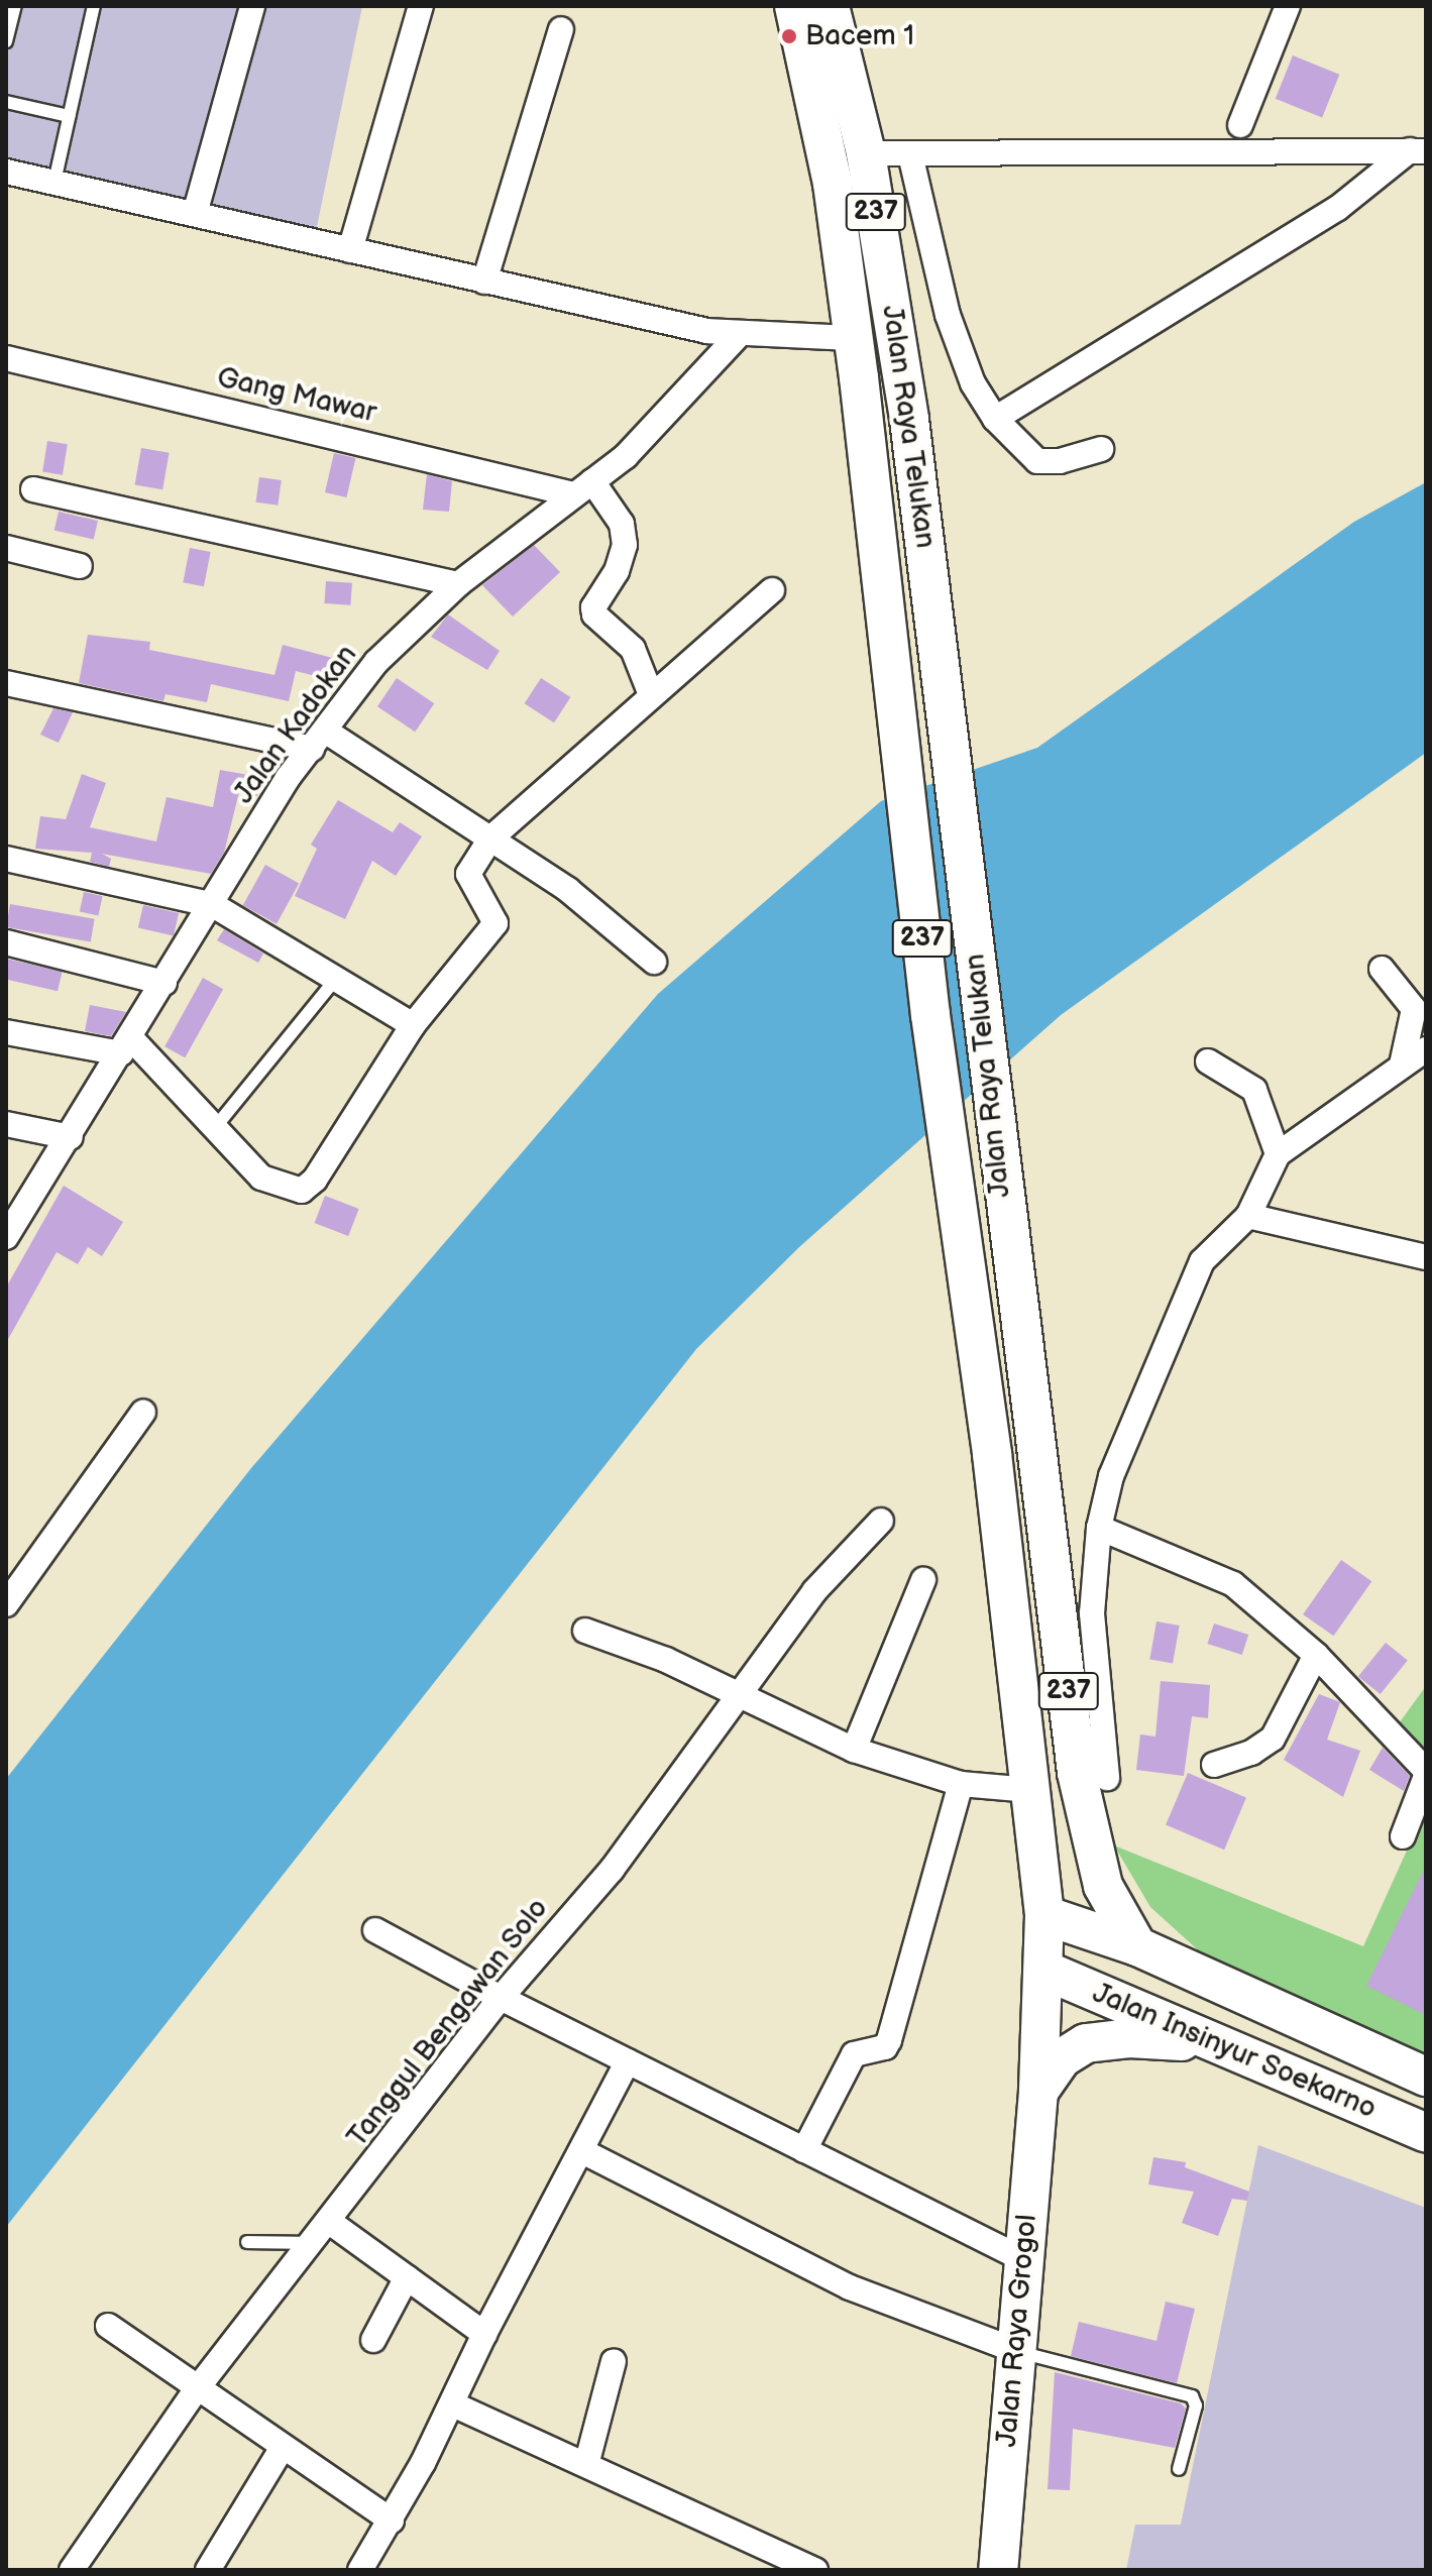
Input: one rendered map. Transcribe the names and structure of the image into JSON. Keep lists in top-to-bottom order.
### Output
{
  "streets": {
    "main road": [
      "237",
      "Jalan Raya Telukan",
      "Jalan Insinyur Soekarno",
      "Jalan Raya Grogol"
    ],
    "street": ["Gang Mawar", "Jalan Kadokan", "Tanggul Bengawan Solo"]
  },
  "crossings": [
    ["Gang Mawar", "Jalan Kadokan"],
    ["Jalan Raya Telukan", "Jalan Insinyur Soekarno"],
    ["Jalan Raya Telukan", "Jalan Raya Grogol"],
    ["Jalan Insinyur Soekarno", "Jalan Raya Grogol"]
  ],
  "places": ["Bacem 1"]
}
